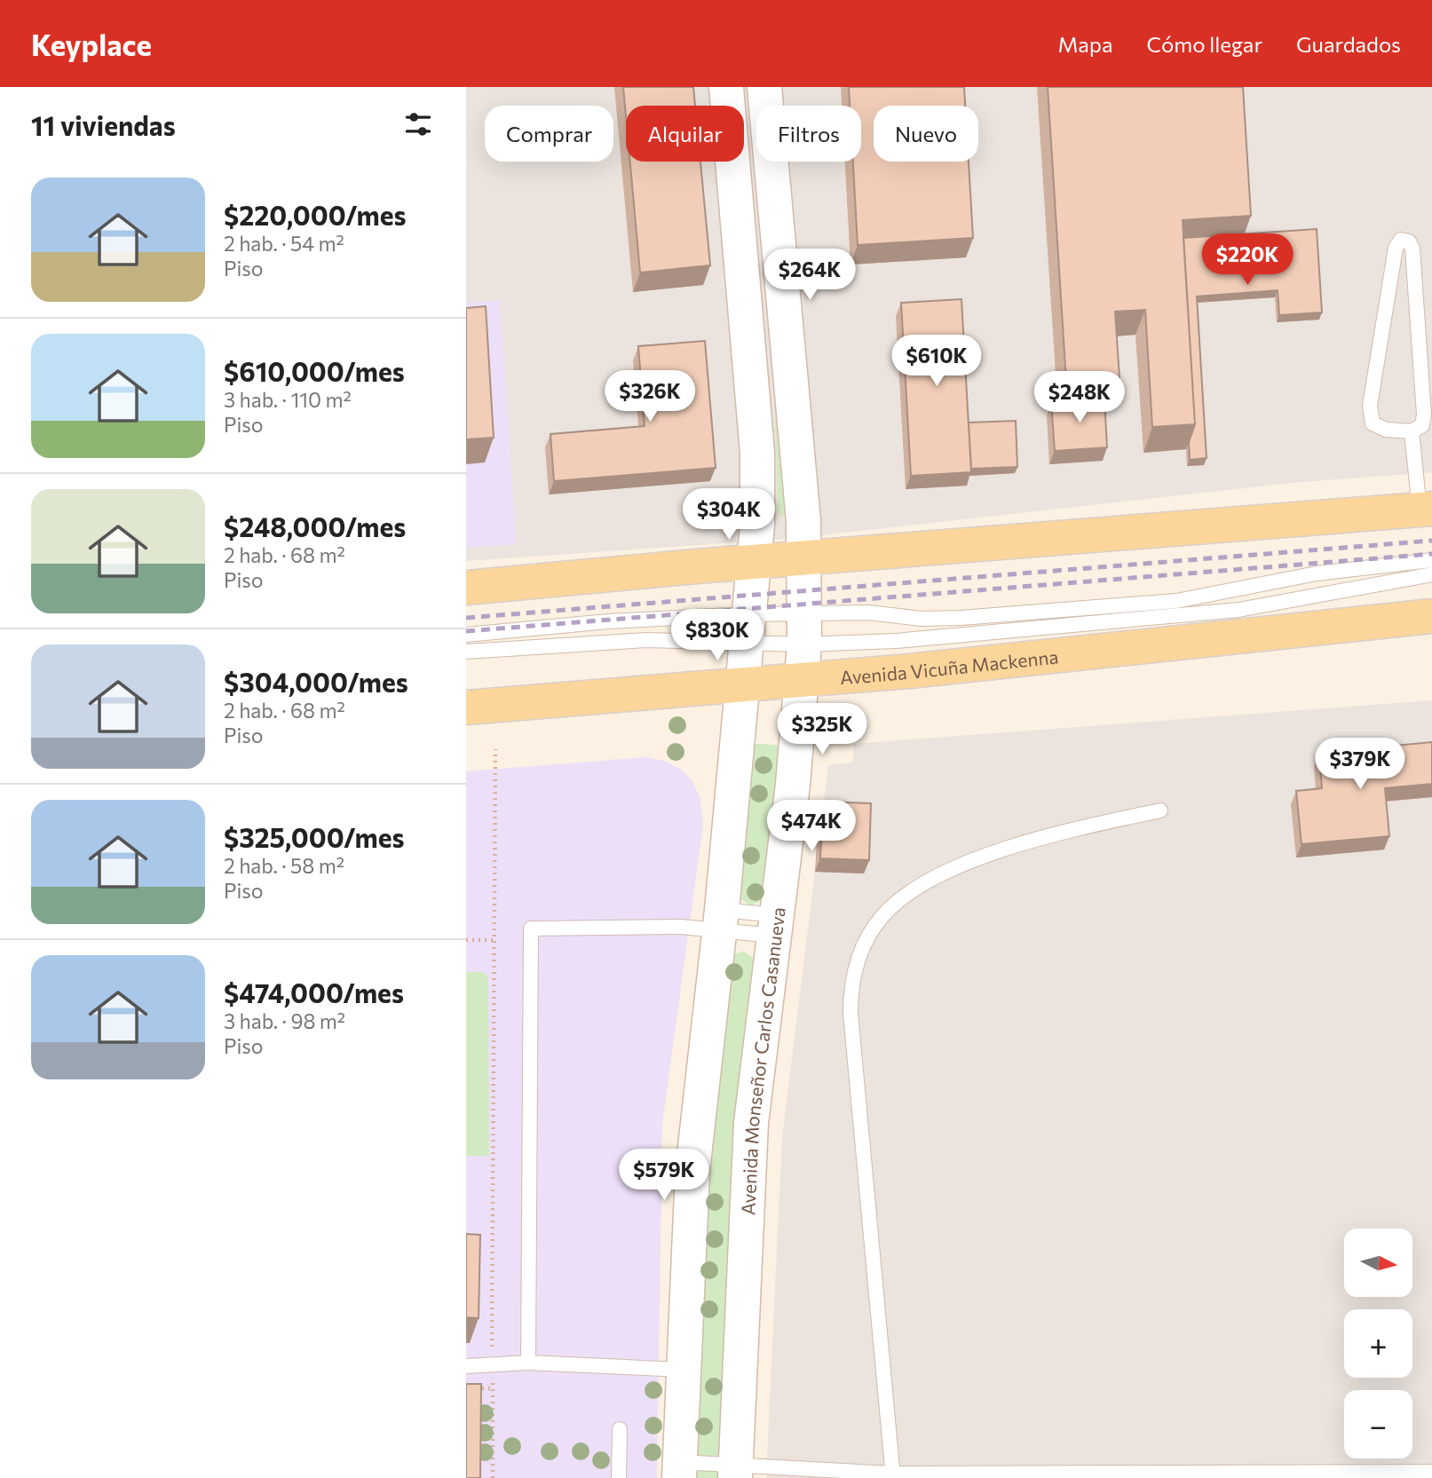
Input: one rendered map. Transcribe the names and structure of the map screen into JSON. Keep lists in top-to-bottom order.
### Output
{
  "streets": {
    "main road": ["Avenida Vicuña Mackenna", "Avenida Monseñor Carlos Casanueva"]
  },
  "crossings": [
    ["Avenida Vicuña Mackenna", "Avenida Monseñor Carlos Casanueva"]
  ],
  "north": "right",
  "page": {
    "header": "Keyplace",
    "nav": ["Mapa", "Cómo llegar", "Guardados"],
    "heading": "11 viviendas",
    "chip": [
      "Comprar",
      "Alquilar",
      "Filtros",
      "Nuevo"
    ],
    "list": [
      {
        "name": "$220,000/mes",
        "note": "2 hab. · 54 m² · Piso"
      },
      {
        "name": "$610,000/mes",
        "note": "3 hab. · 110 m² · Piso"
      },
      {
        "name": "$248,000/mes",
        "note": "2 hab. · 68 m² · Piso"
      },
      {
        "name": "$304,000/mes",
        "note": "2 hab. · 68 m² · Piso"
      },
      {
        "name": "$325,000/mes",
        "note": "2 hab. · 58 m² · Piso"
      },
      {
        "name": "$474,000/mes",
        "note": "3 hab. · 98 m² · Piso"
      }
    ],
    "price": [
      "$220K",
      "$264K",
      "$610K",
      "$326K",
      "$248K",
      "$304K",
      "$830K",
      "$325K",
      "$379K",
      "$474K",
      "$579K"
    ],
    "map_buttons": ["+", "−"]
  }
}
